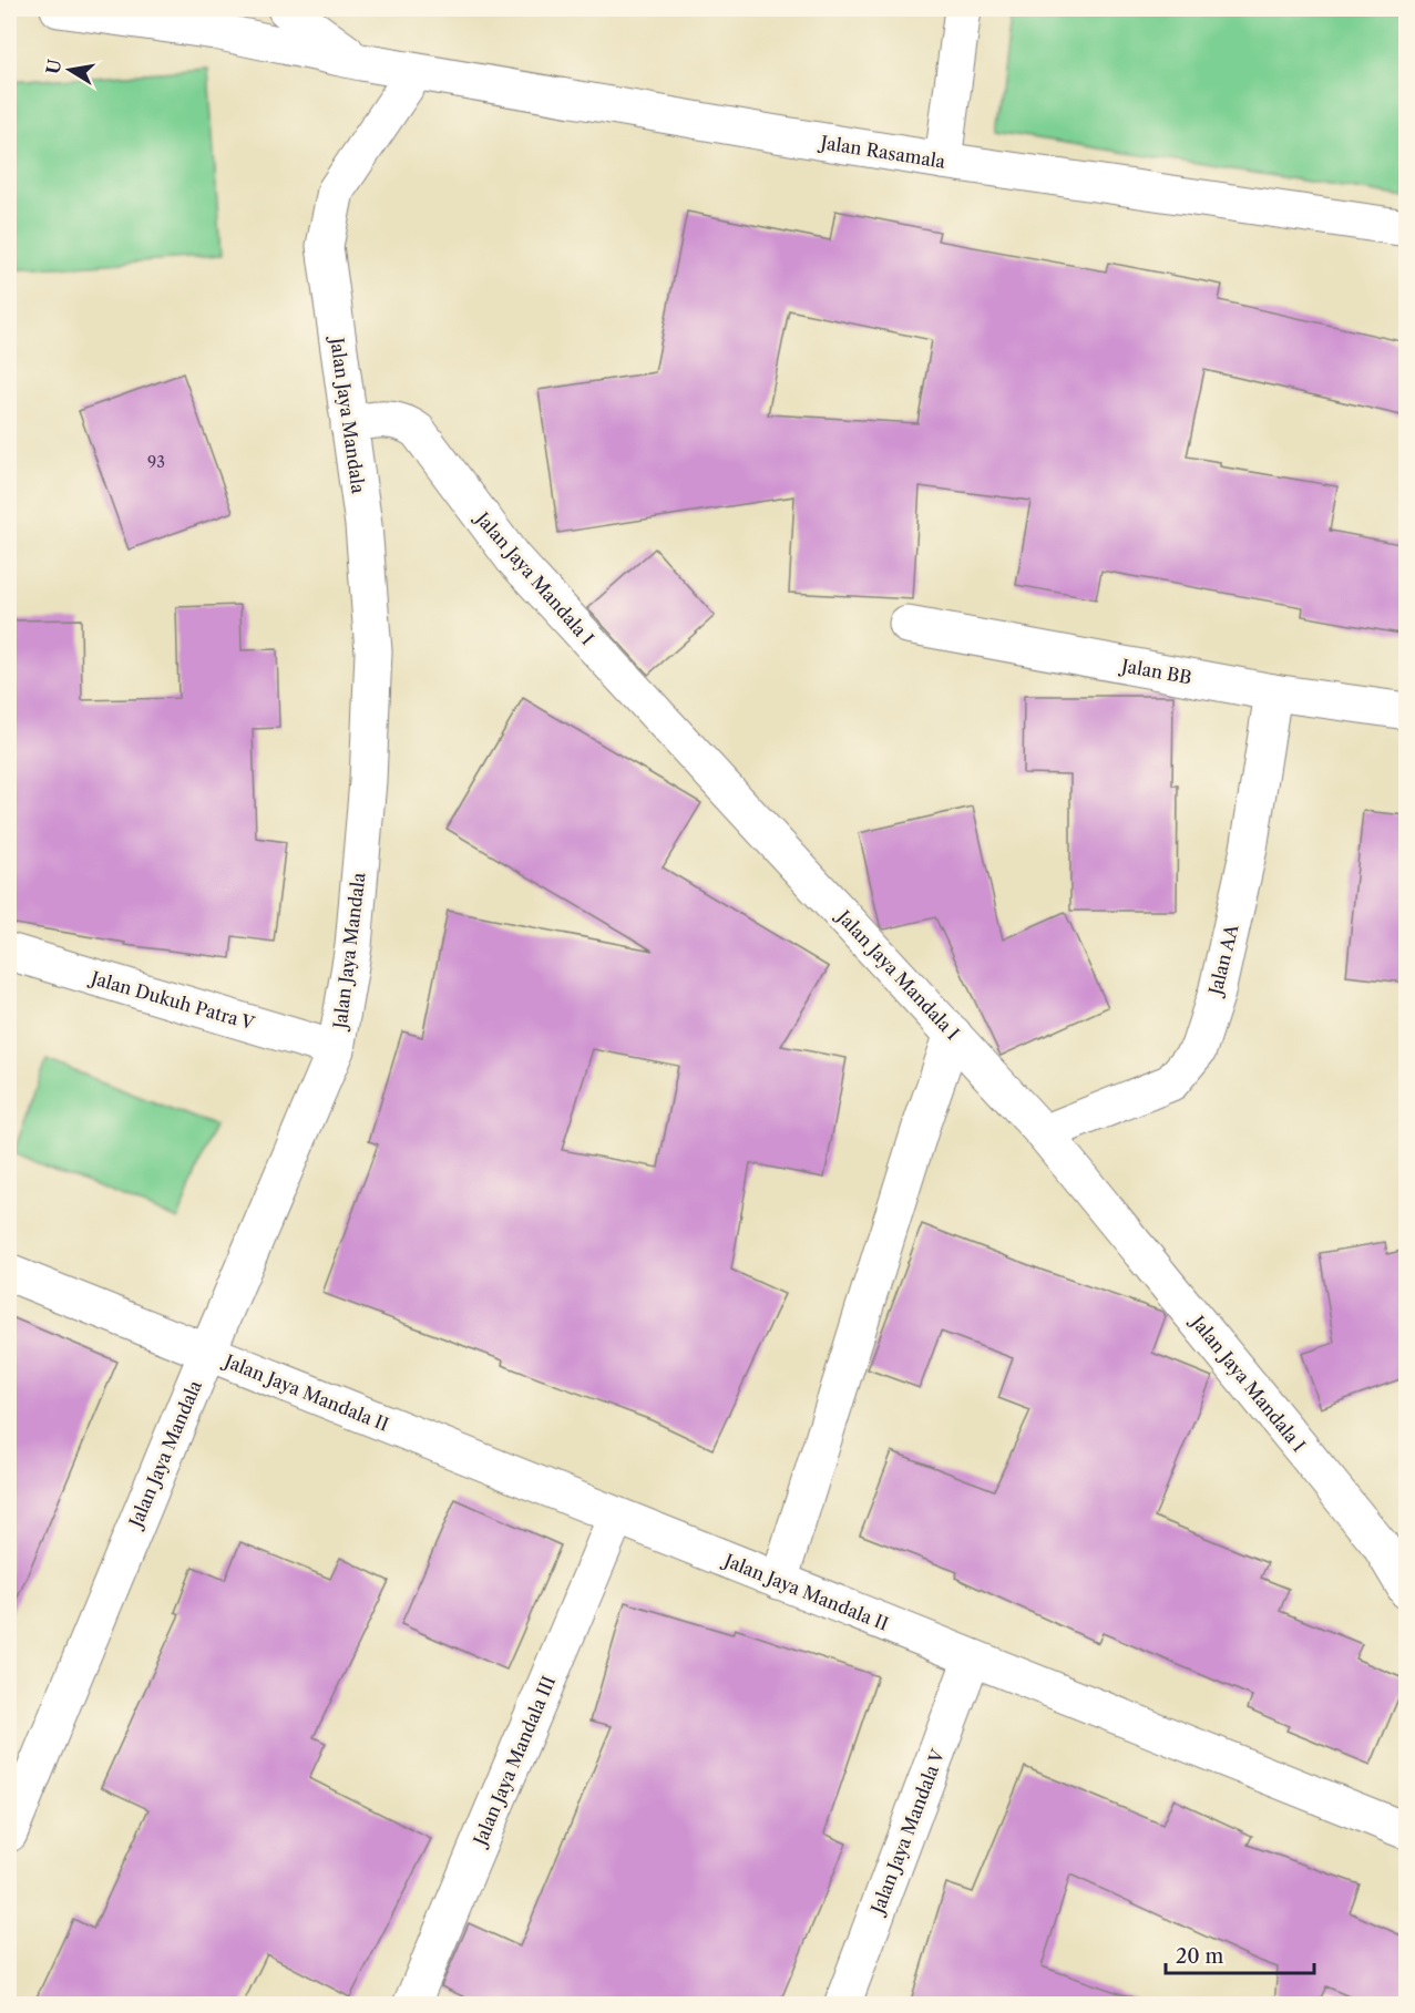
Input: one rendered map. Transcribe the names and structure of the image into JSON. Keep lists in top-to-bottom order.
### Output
{
  "streets": {
    "street": [
      "Jalan Rasamala",
      "Jalan Jaya Mandala",
      "Jalan Jaya Mandala I",
      "Jalan BB",
      "Jalan AA",
      "Jalan Dukuh Patra V",
      "Jalan Jaya Mandala II",
      "Jalan Jaya Mandala III",
      "Jalan Jaya Mandala V"
    ]
  },
  "crossings": [
    ["Jalan Rasamala", "Jalan Jaya Mandala"],
    ["Jalan Jaya Mandala", "Jalan Jaya Mandala I"],
    ["Jalan Jaya Mandala", "Jalan Dukuh Patra V"],
    ["Jalan Jaya Mandala", "Jalan Jaya Mandala II"],
    ["Jalan Jaya Mandala I", "Jalan AA"],
    ["Jalan BB", "Jalan AA"],
    ["Jalan Jaya Mandala II", "Jalan Jaya Mandala III"],
    ["Jalan Jaya Mandala II", "Jalan Jaya Mandala V"]
  ],
  "house_numbers": ["93"],
  "scale_bar": "20 m",
  "north": "left"
}
